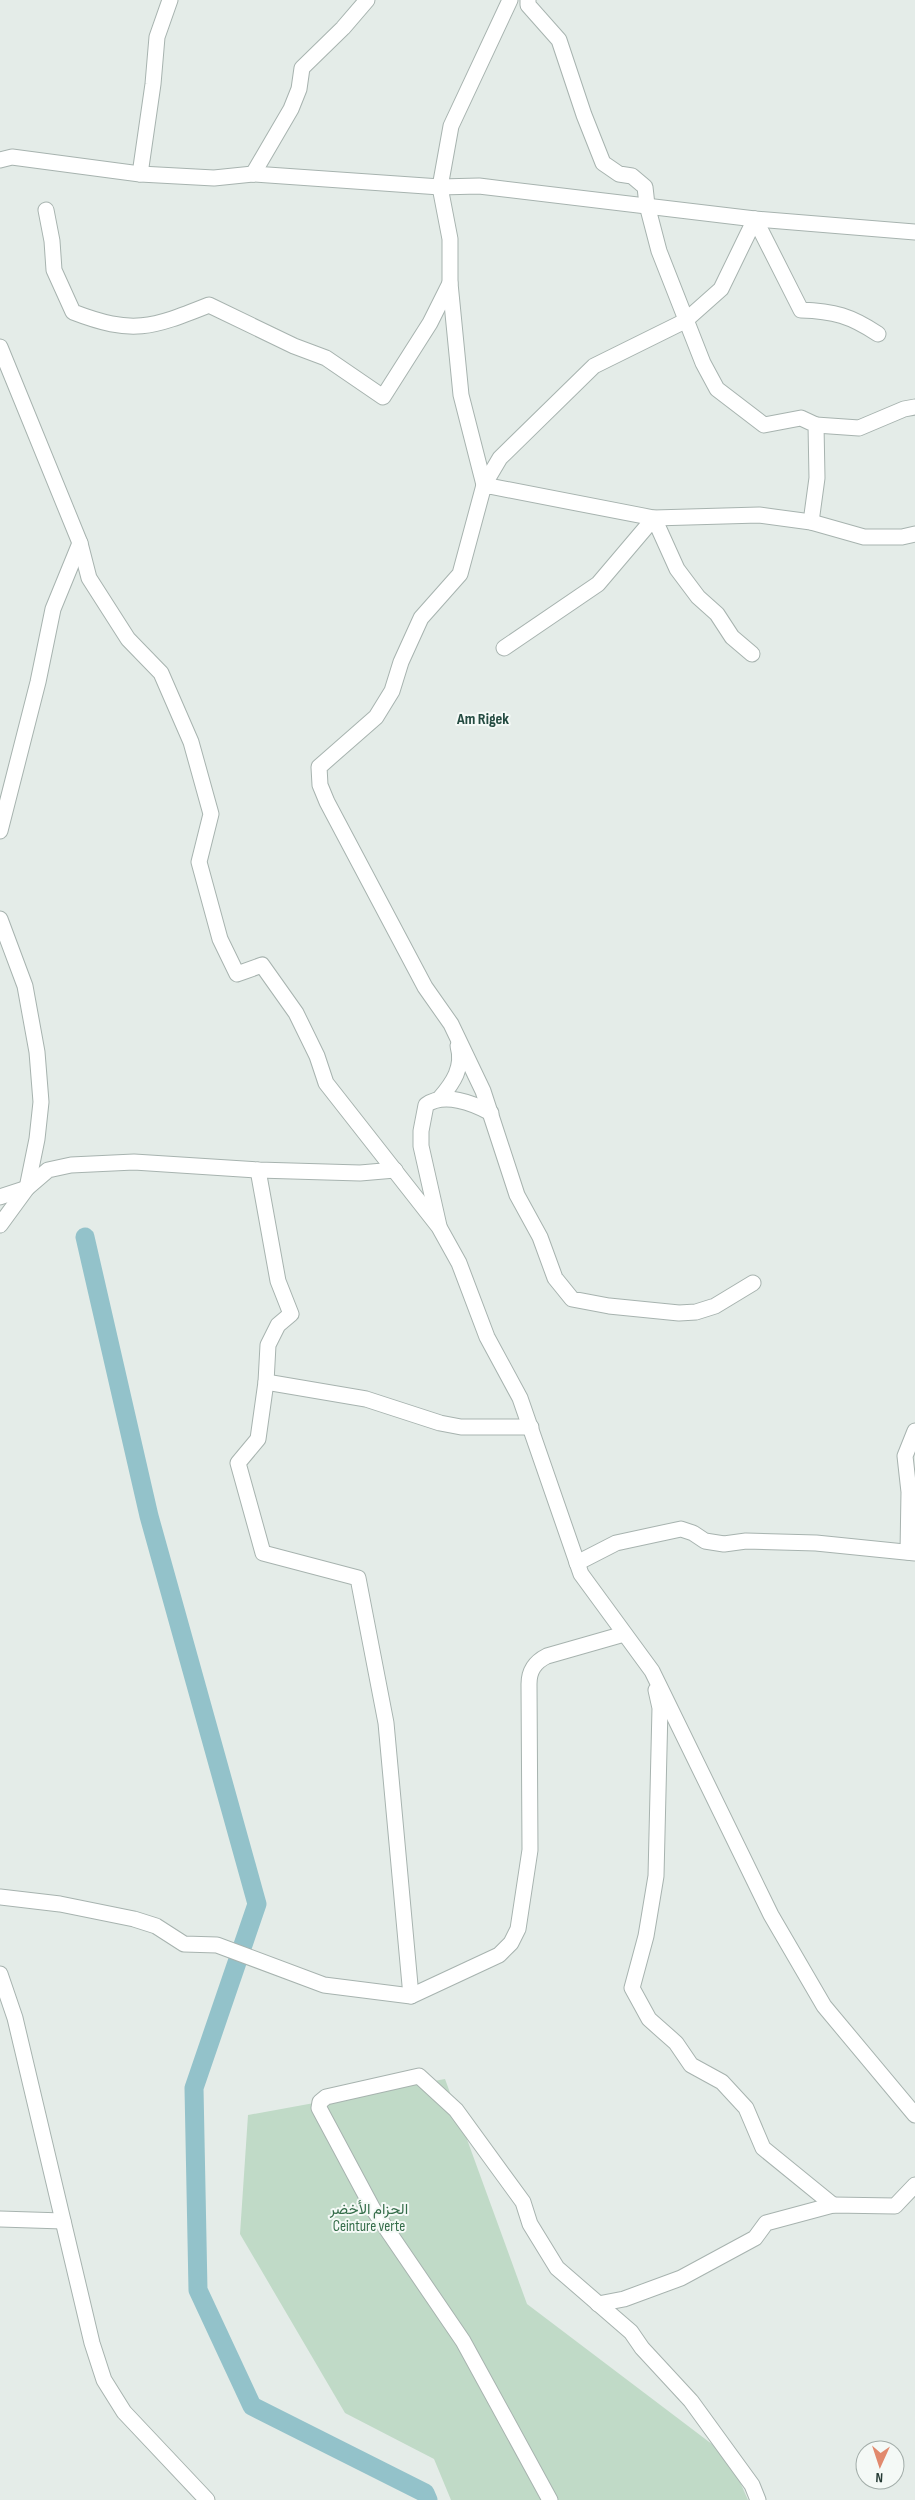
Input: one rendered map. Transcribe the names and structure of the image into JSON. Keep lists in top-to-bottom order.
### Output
{
  "districts": ["Am Rigek"],
  "parks": ["الحزام الأخضر Ceinture verte"],
  "north": "bottom"
}
